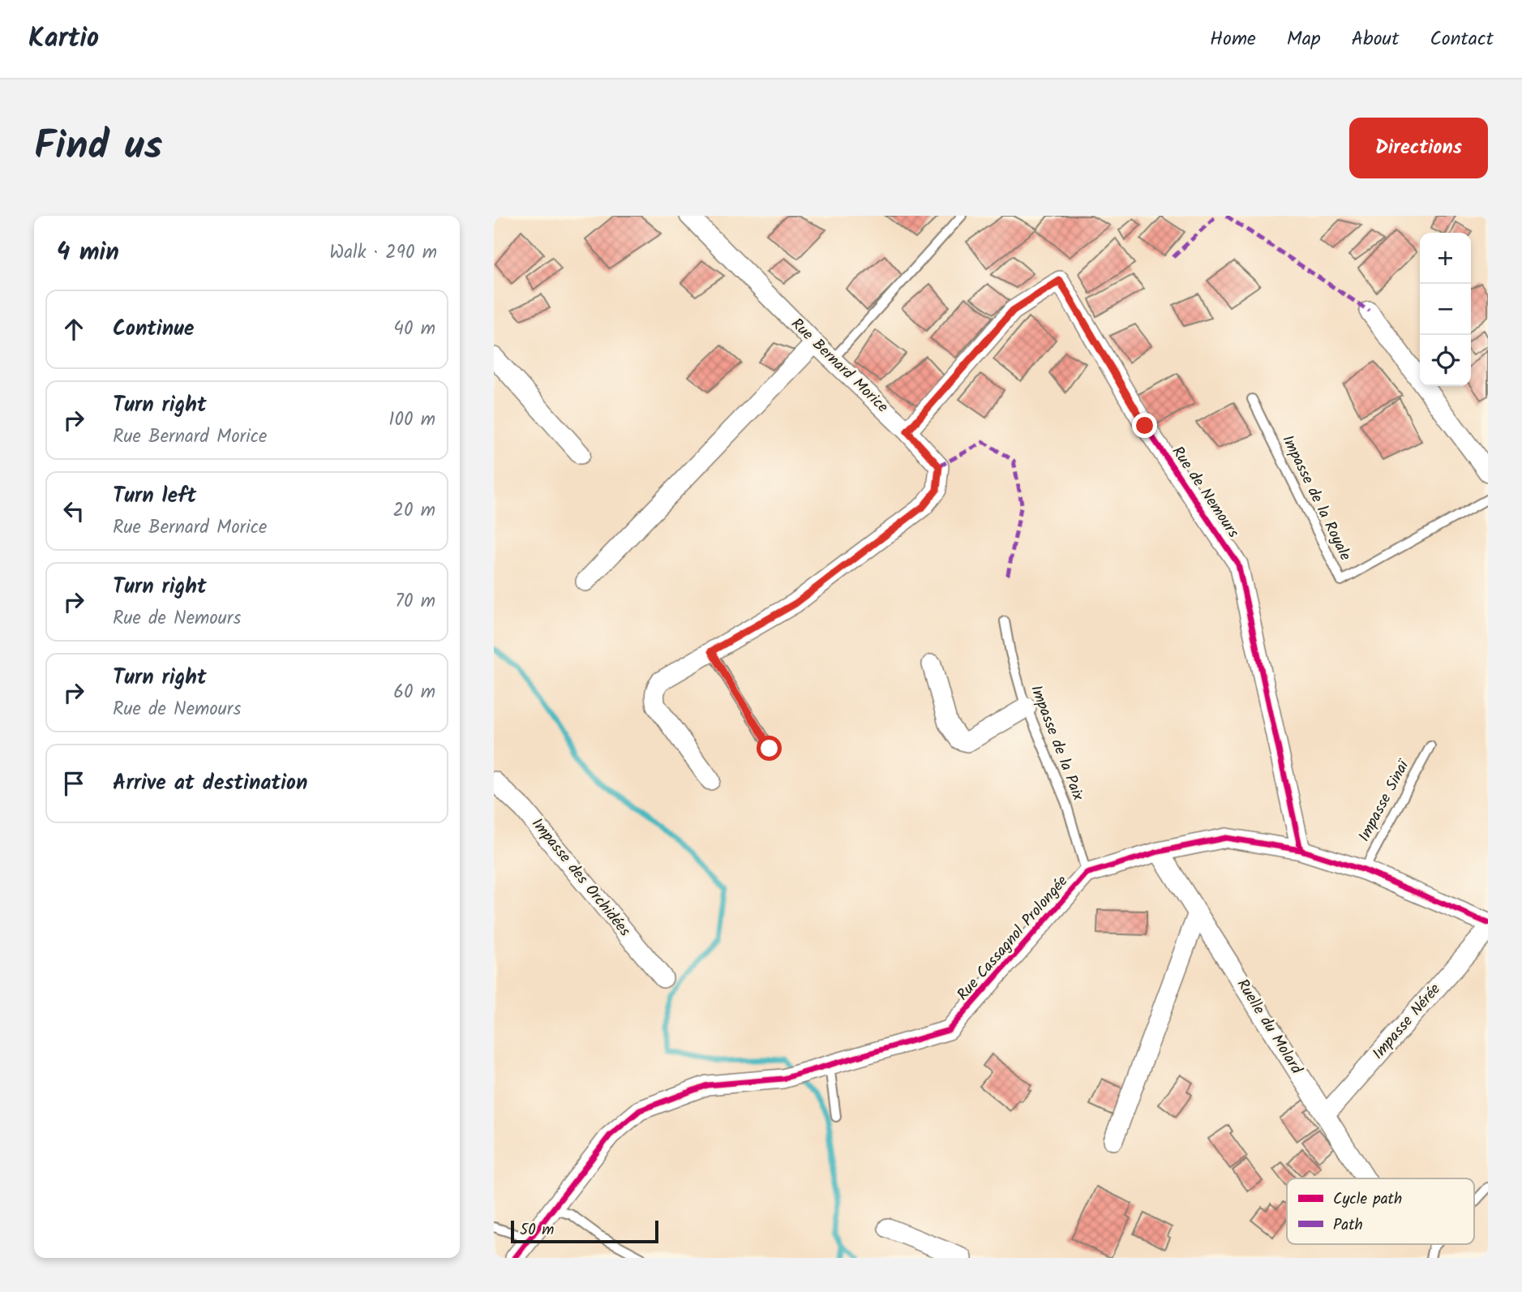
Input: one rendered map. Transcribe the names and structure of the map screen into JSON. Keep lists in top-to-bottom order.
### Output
{
  "streets": {
    "street": [
      "Rue Bernard Morice",
      "Rue de Nemours",
      "Impasse des Orchidées",
      "Rue Cassagnol Prolongée",
      "Impasse Nérée",
      "Ruelle du Molard"
    ],
    "lane": ["Impasse de la Royale", "Impasse de la Paix", "Impasse Sinaï"]
  },
  "crossings": [
    ["Rue Bernard Morice", "Rue de Nemours"],
    ["Rue de Nemours", "Rue Cassagnol Prolongée"],
    ["Impasse de la Paix", "Rue Cassagnol Prolongée"],
    ["Impasse Sinaï", "Rue Cassagnol Prolongée"],
    ["Rue Cassagnol Prolongée", "Ruelle du Molard"],
    ["Impasse Nérée", "Ruelle du Molard"]
  ],
  "legend": ["Cycle path", "Path"],
  "scale_bar": "50 m",
  "page": {
    "header": "Kartio",
    "nav": [
      "Home",
      "Map",
      "About",
      "Contact"
    ],
    "title": "Find us",
    "buttons": "Directions",
    "heading": ["4 min", "Walk · 290 m"],
    "map_buttons": ["+", "−"],
    "list": [
      ["Continue", "40 m"],
      ["Turn right", "Rue Bernard Morice", "100 m"],
      ["Turn left", "Rue Bernard Morice", "20 m"],
      ["Turn right", "Rue de Nemours", "70 m"],
      ["Turn right", "Rue de Nemours", "60 m"],
      "Arrive at destination"
    ],
    "scale": "50 m"
  }
}
